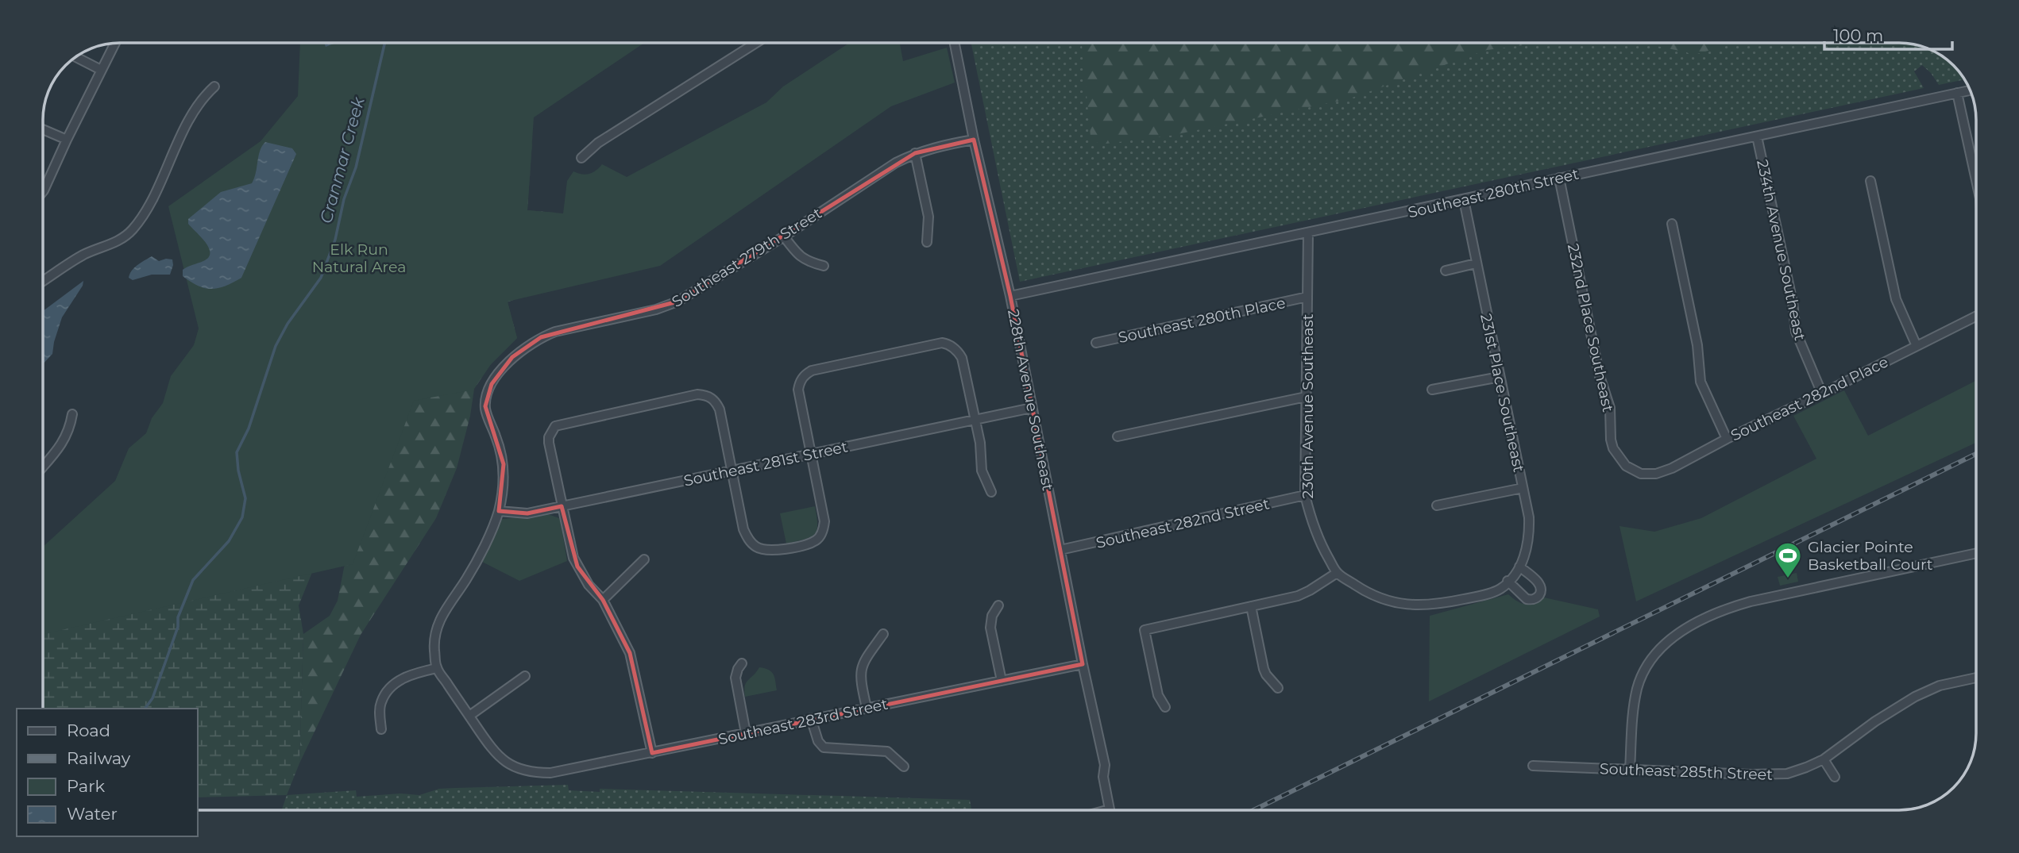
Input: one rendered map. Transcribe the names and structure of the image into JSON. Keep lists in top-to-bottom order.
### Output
{
  "streets": {
    "street": [
      "Southeast 280th Street",
      "234th Avenue Southeast",
      "Southeast 279th Street",
      "Southeast 280th Place",
      "232nd Place Southeast",
      "231st Place Southeast",
      "Southeast 282nd Place",
      "228th Avenue Southeast",
      "230th Avenue Southeast",
      "Southeast 281st Street",
      "Southeast 282nd Street",
      "Southeast 283rd Street",
      "Southeast 285th Street"
    ]
  },
  "crossings": [
    ["Southeast 280th Street", "234th Avenue Southeast"],
    ["Southeast 280th Street", "232nd Place Southeast"],
    ["Southeast 280th Street", "231st Place Southeast"],
    ["Southeast 280th Street", "228th Avenue Southeast"],
    ["Southeast 280th Street", "230th Avenue Southeast"],
    ["234th Avenue Southeast", "Southeast 282nd Place"],
    ["Southeast 279th Street", "228th Avenue Southeast"],
    ["Southeast 279th Street", "Southeast 281st Street"],
    ["Southeast 280th Place", "230th Avenue Southeast"],
    ["232nd Place Southeast", "Southeast 282nd Place"],
    ["231st Place Southeast", "230th Avenue Southeast"],
    ["228th Avenue Southeast", "Southeast 281st Street"],
    ["228th Avenue Southeast", "Southeast 282nd Street"],
    ["228th Avenue Southeast", "Southeast 283rd Street"],
    ["230th Avenue Southeast", "Southeast 282nd Street"]
  ],
  "water": ["Cranmar Creek"],
  "parks": ["Elk Run Natural Area"],
  "places": {
    "sports": ["Glacier Pointe Basketball Court"]
  },
  "legend": [
    "Road",
    "Railway",
    "Park",
    "Water"
  ],
  "scale_bar": "100 m"
}
